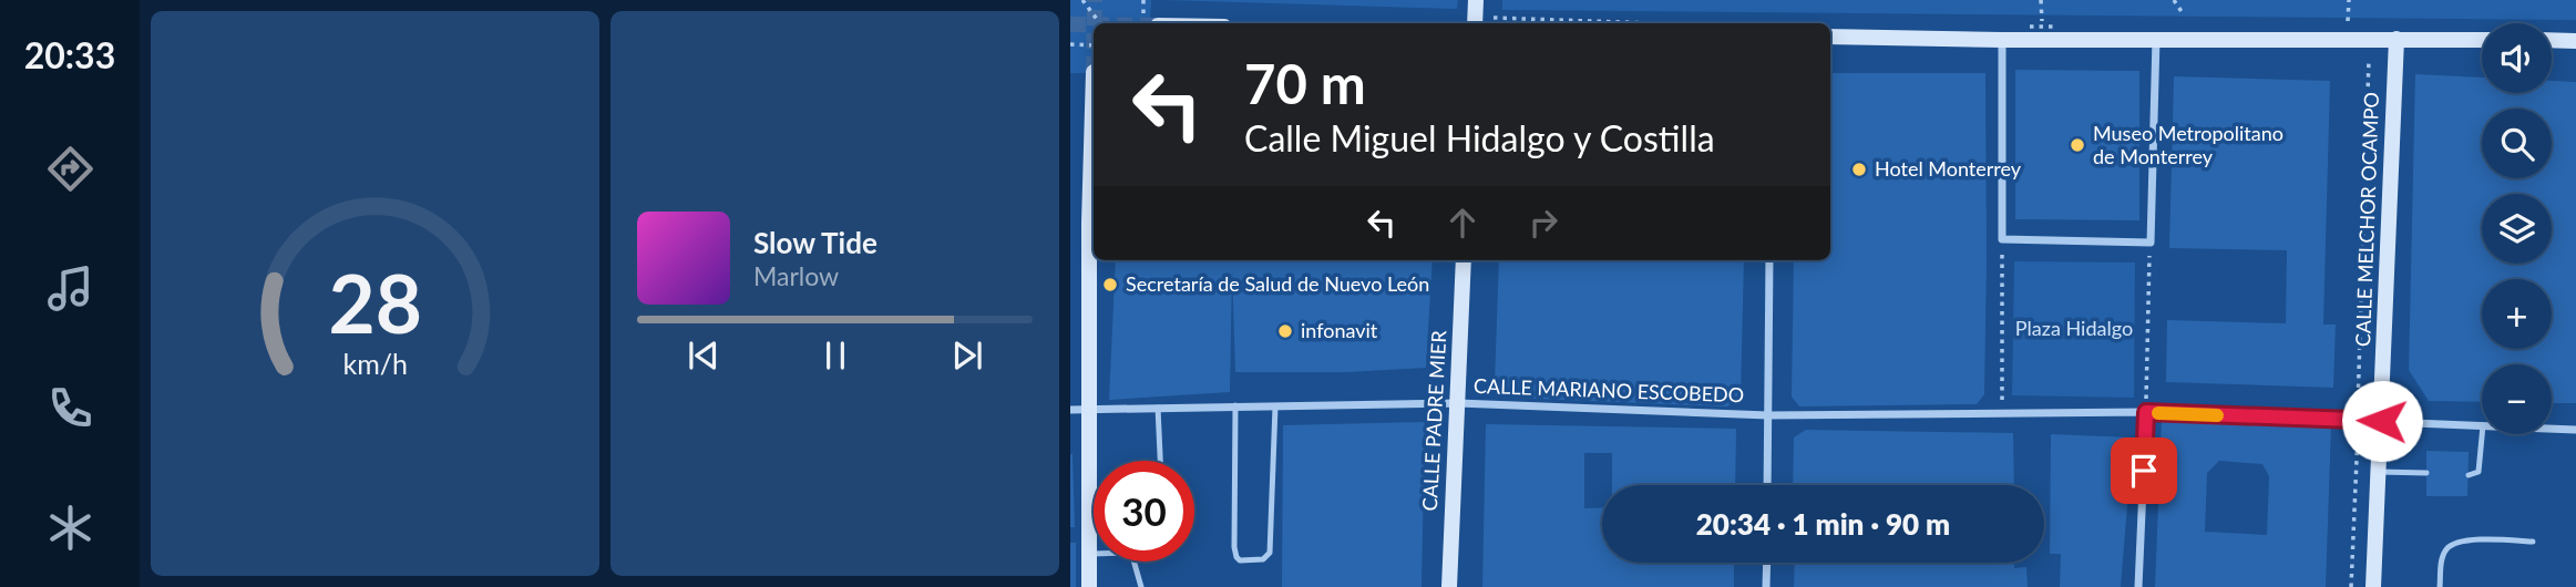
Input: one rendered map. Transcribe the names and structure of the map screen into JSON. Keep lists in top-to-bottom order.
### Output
{
  "streets": {
    "street": ["CALLE MELCHOR OCAMPO", "CALLE MARIANO ESCOBEDO", "CALLE PADRE MIER"]
  },
  "crossings": [
    ["CALLE MELCHOR OCAMPO", "CALLE MARIANO ESCOBEDO"],
    ["CALLE MARIANO ESCOBEDO", "CALLE PADRE MIER"]
  ],
  "parks": ["Plaza Hidalgo"],
  "places": [
    "Museo Metropolitano de Monterrey",
    "Hotel Monterrey",
    "Secretaría de Salud de Nuevo León",
    "infonavit"
  ],
  "page": {
    "tabs": "20:33",
    "map_buttons": ["+", "−"],
    "turn": ["70 m", "Calle Miguel Hidalgo y Costilla"],
    "song": ["Slow Tide", "Marlow"],
    "limit": "30",
    "trip": "20:34 · 1 min · 90 m",
    "gauge": ["28", "km/h"]
  }
}
